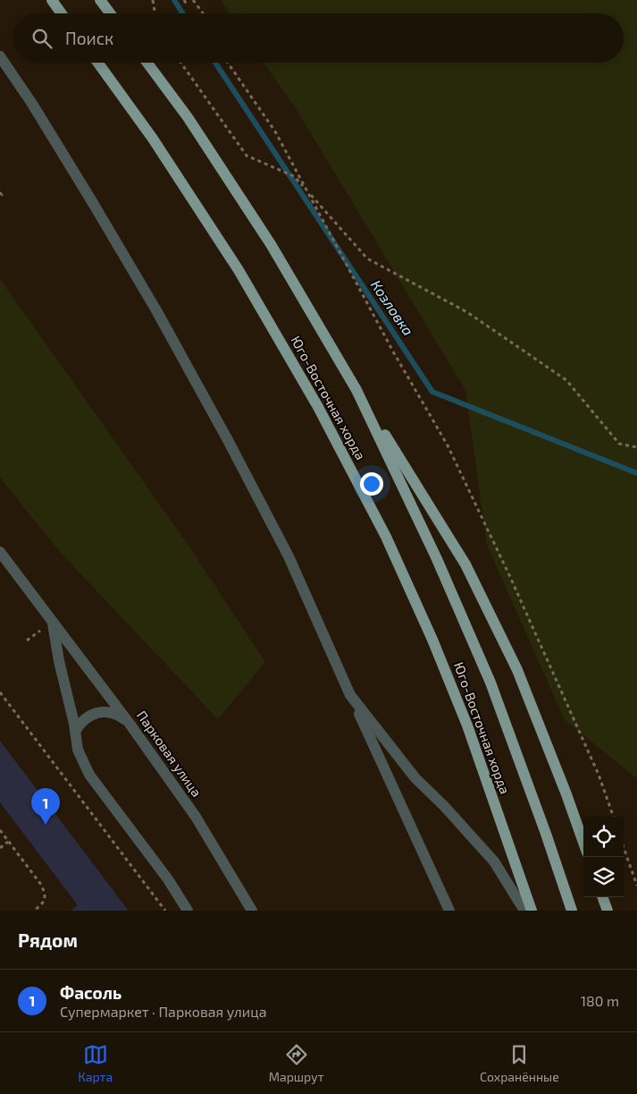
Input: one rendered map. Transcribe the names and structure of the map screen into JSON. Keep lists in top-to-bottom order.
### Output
{
  "streets": {
    "main road": ["Юго-Восточная хорда"],
    "street": ["Парковая улица"]
  },
  "water": ["Козловка"],
  "page": {
    "search": "Поиск",
    "pins": "1",
    "heading": "Рядом",
    "list": [
      {
        "mark": "1",
        "name": "Фасоль",
        "note": "Супермаркет · Парковая улица",
        "value": "180 m"
      }
    ],
    "nav": ["Карта", "Маршрут", "Сохранённые"]
  }
}
